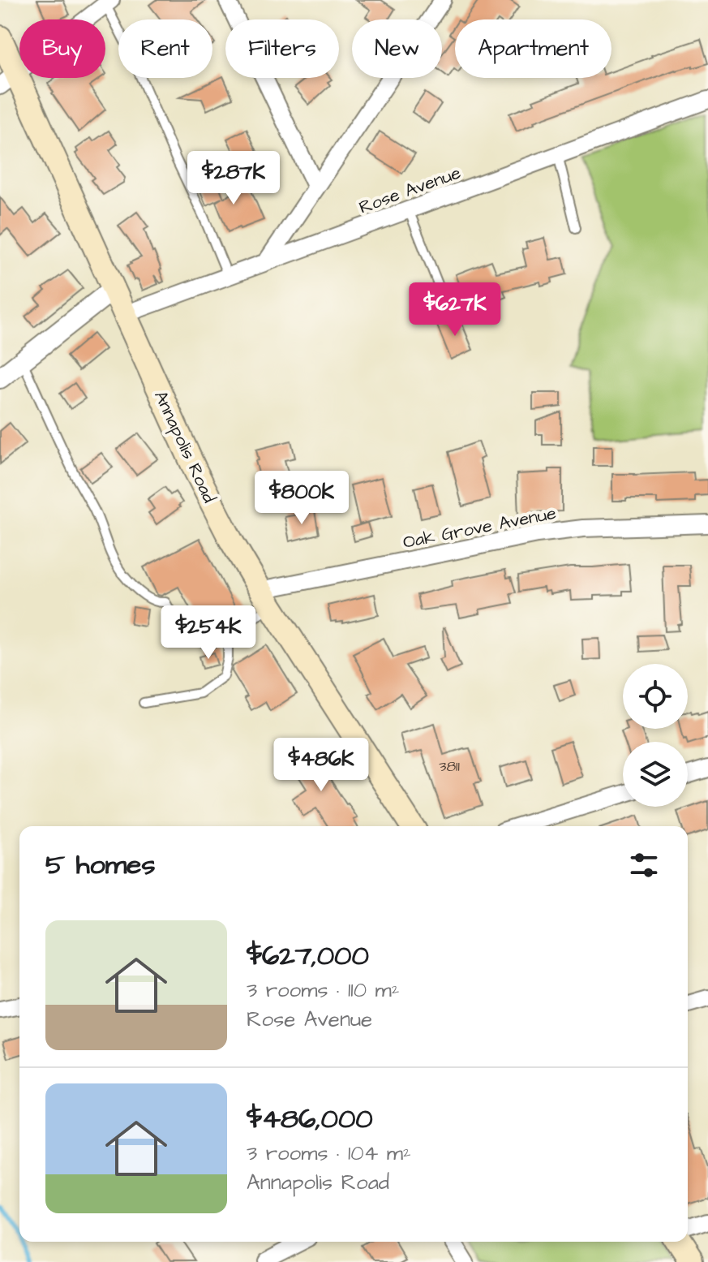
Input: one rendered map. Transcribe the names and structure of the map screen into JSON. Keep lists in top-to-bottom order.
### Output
{
  "streets": {
    "main road": ["Annapolis Road"],
    "street": ["Rose Avenue", "Oak Grove Avenue"]
  },
  "crossings": [
    ["Rose Avenue", "Annapolis Road"],
    ["Annapolis Road", "Oak Grove Avenue"]
  ],
  "house_numbers": ["3811"],
  "page": {
    "chip": [
      "Buy",
      "Rent",
      "Filters",
      "New",
      "Apartment"
    ],
    "price": [
      "$287K",
      "$627K",
      "$800K",
      "$254K",
      "$486K"
    ],
    "heading": "5 homes",
    "list": [
      {
        "name": "$627,000",
        "note": "3 rooms · 110 m² · Rose Avenue"
      },
      {
        "name": "$486,000",
        "note": "3 rooms · 104 m² · Annapolis Road"
      }
    ]
  }
}
